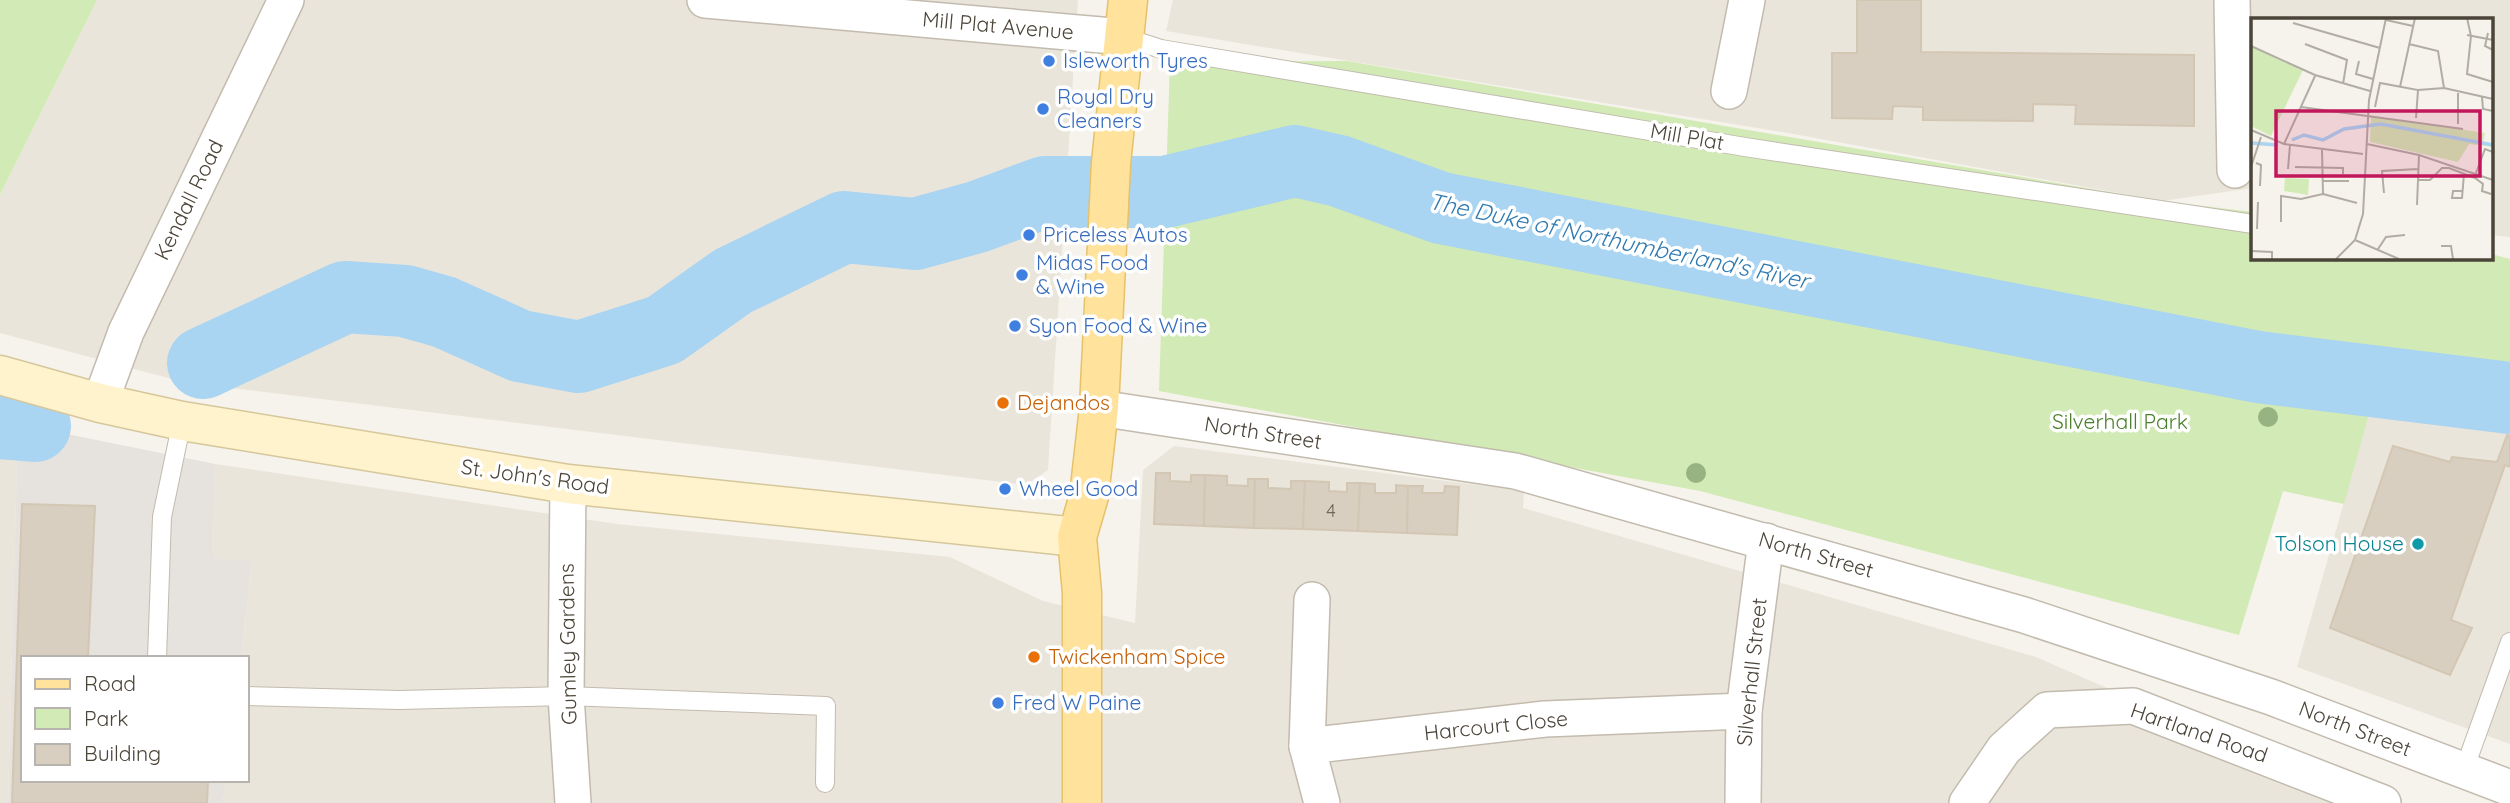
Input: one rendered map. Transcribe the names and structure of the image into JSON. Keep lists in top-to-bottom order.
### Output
{
  "streets": {
    "main road": ["St. John's Road"],
    "street": [
      "Mill Plat Avenue",
      "Kendall Road",
      "North Street",
      "Gumley Gardens",
      "Silverhall Street",
      "Harcourt Close",
      "Hartland Road"
    ],
    "lane": ["Mill Plat"]
  },
  "crossings": [
    ["Mill Plat Avenue", "Mill Plat"],
    ["Kendall Road", "St. John's Road"],
    ["North Street", "Silverhall Street"],
    ["St. John's Road", "Gumley Gardens"],
    ["Silverhall Street", "Harcourt Close"]
  ],
  "water": ["The Duke of Northumberland's River"],
  "parks": ["Silverhall Park"],
  "places": [
    "Isleworth Tyres",
    "Royal Dry Cleaners",
    "Priceless Autos",
    "Midas Food & Wine",
    "Syon Food & Wine",
    "Dejandos",
    "Wheel Good",
    "Tolson House",
    "Twickenham Spice",
    "Fred W Paine"
  ],
  "house_numbers": ["4"],
  "legend": ["Road", "Park", "Building"]
}
